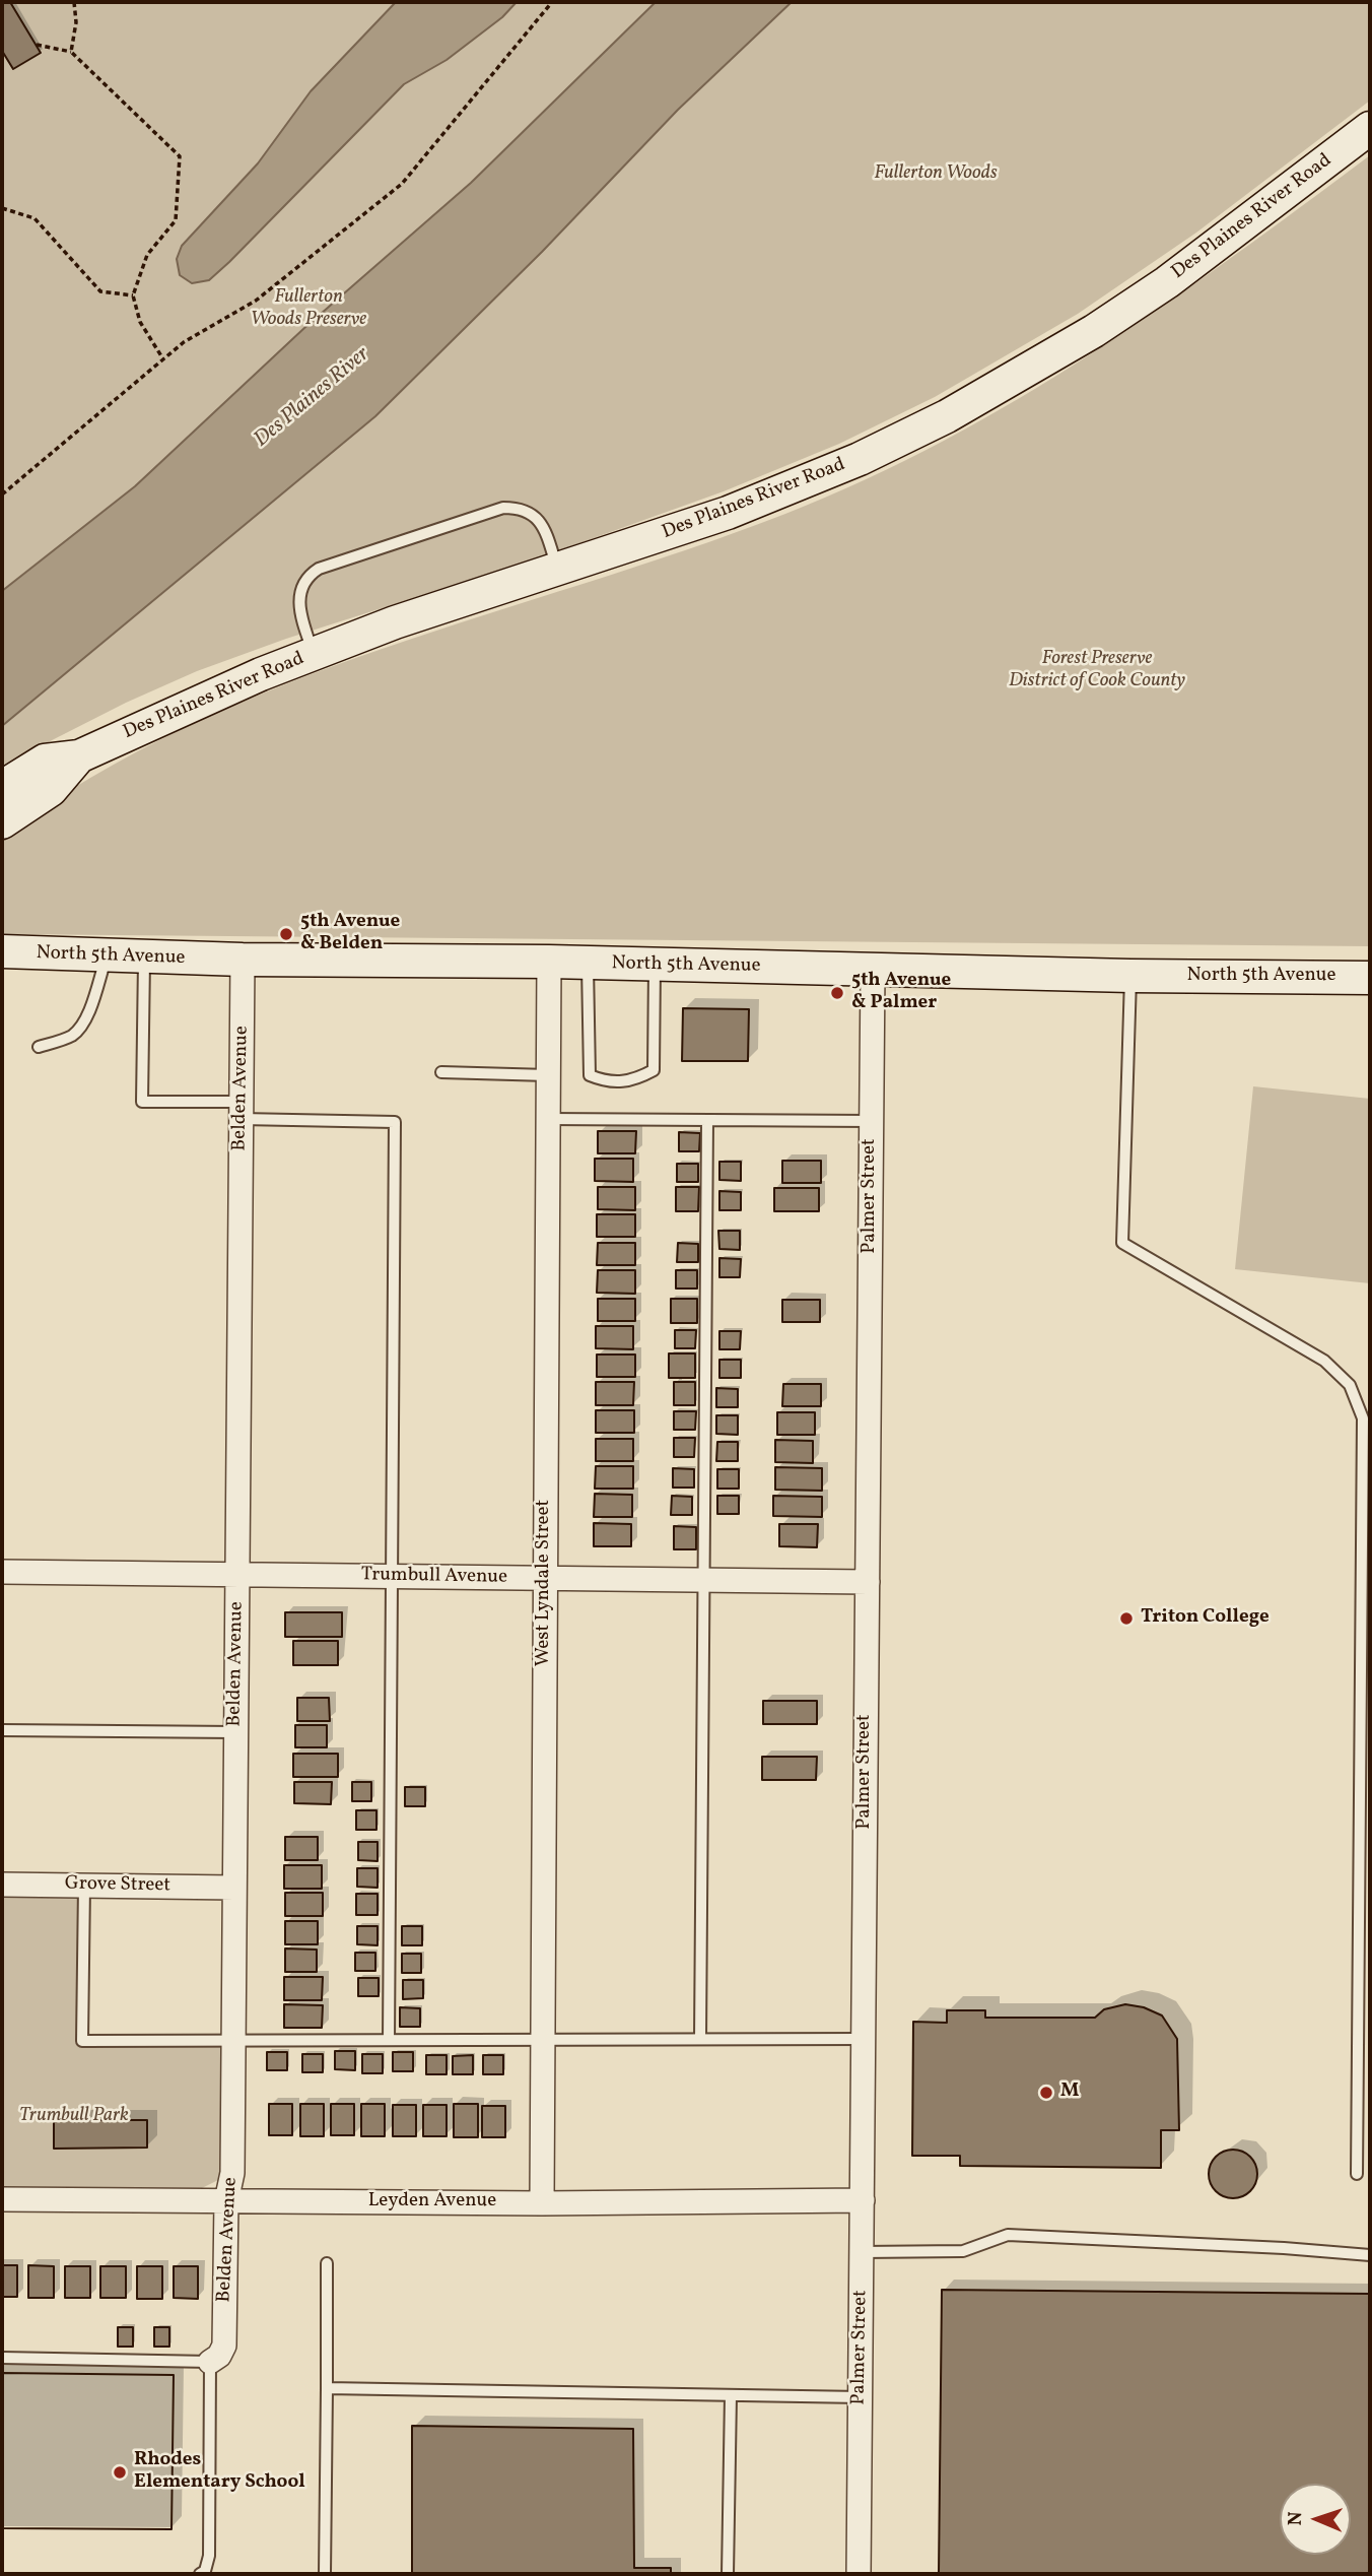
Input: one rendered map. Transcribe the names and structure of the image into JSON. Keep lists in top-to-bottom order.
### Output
{
  "streets": {
    "main road": ["Des Plaines River Road", "North 5th Avenue"],
    "street": [
      "Belden Avenue",
      "Palmer Street",
      "Trumbull Avenue",
      "West Lyndale Street",
      "Grove Street",
      "Leyden Avenue"
    ]
  },
  "crossings": [
    ["North 5th Avenue", "Belden Avenue"],
    ["North 5th Avenue", "Palmer Street"],
    ["North 5th Avenue", "West Lyndale Street"],
    ["Belden Avenue", "Trumbull Avenue"],
    ["Belden Avenue", "Grove Street"],
    ["Belden Avenue", "Leyden Avenue"],
    ["Palmer Street", "Trumbull Avenue"],
    ["Palmer Street", "Leyden Avenue"],
    ["Trumbull Avenue", "West Lyndale Street"],
    ["West Lyndale Street", "Leyden Avenue"]
  ],
  "water": ["Des Plaines River"],
  "parks": [
    "Fullerton Woods",
    "Fullerton Woods Preserve",
    "Forest Preserve District of Cook County",
    "Trumbull Park"
  ],
  "places": [
    "5th Avenue & Belden",
    "5th Avenue & Palmer",
    "Triton College",
    "M",
    "Rhodes Elementary School"
  ],
  "north": "left"
}
